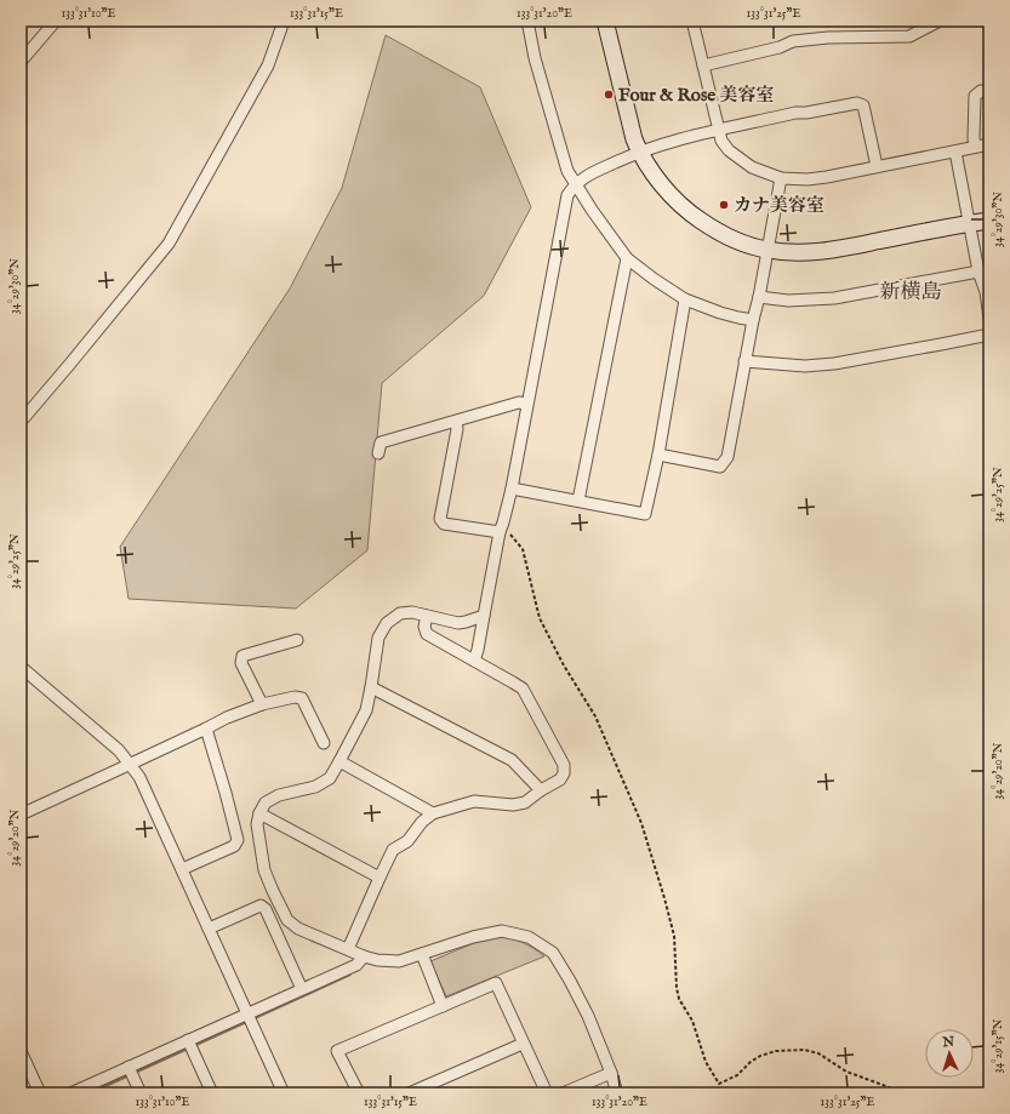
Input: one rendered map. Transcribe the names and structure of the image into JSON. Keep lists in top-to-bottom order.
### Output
{
  "districts": ["新横島"],
  "places": ["Four & Rose 美容室", "カナ美容室"],
  "north": "top",
  "coordinates": [
    "133°31'10\"E",
    "133°31'15\"E",
    "133°31'20\"E",
    "133°31'25\"E",
    "34°29'30\"N",
    "34°29'25\"N",
    "34°29'20\"N",
    "34°29'15\"N"
  ]
}
